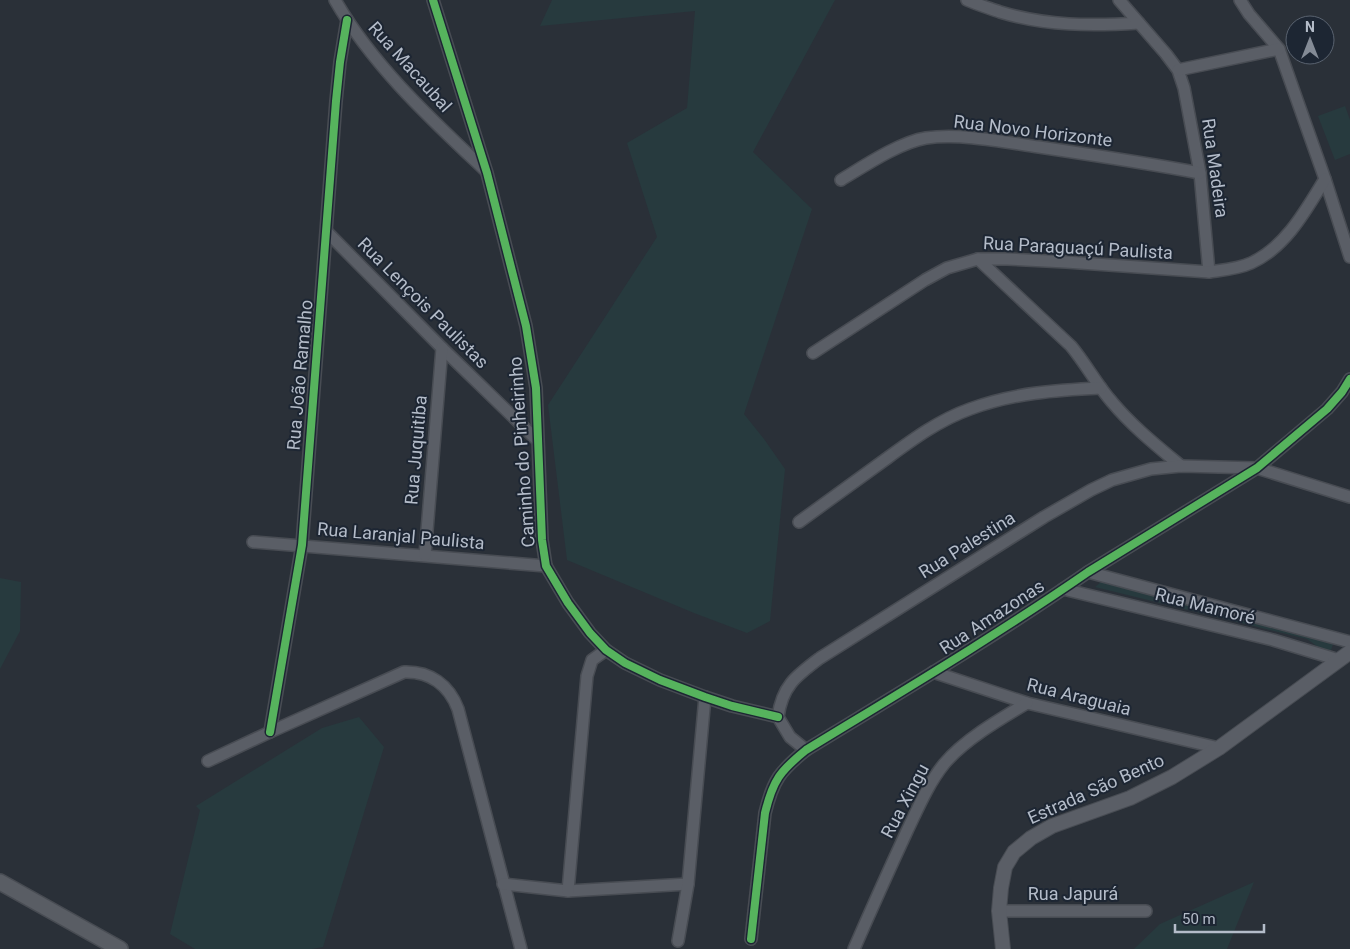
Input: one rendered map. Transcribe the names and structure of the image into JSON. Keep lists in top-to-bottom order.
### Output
{
  "streets": {
    "street": [
      "Rua Macaubal",
      "Rua Novo Horizonte",
      "Rua Madeira",
      "Rua Paraguaçú Paulista",
      "Rua Lençois Paulistas",
      "Rua João Ramalho",
      "Rua Juquitiba",
      "Caminho do Pinheirinho",
      "Rua Laranjal Paulista",
      "Rua Palestina",
      "Rua Mamoré",
      "Rua Amazonas",
      "Rua Araguaia",
      "Estrada São Bento",
      "Rua Xingu",
      "Rua Japurá"
    ]
  },
  "crossings": [
    ["Rua Macaubal", "Rua João Ramalho"],
    ["Rua Macaubal", "Caminho do Pinheirinho"],
    ["Rua Novo Horizonte", "Rua Madeira"],
    ["Rua Madeira", "Rua Paraguaçú Paulista"],
    ["Rua Lençois Paulistas", "Rua João Ramalho"],
    ["Rua Lençois Paulistas", "Rua Juquitiba"],
    ["Rua Lençois Paulistas", "Caminho do Pinheirinho"],
    ["Rua João Ramalho", "Rua Laranjal Paulista"],
    ["Rua Juquitiba", "Rua Laranjal Paulista"],
    ["Caminho do Pinheirinho", "Rua Laranjal Paulista"],
    ["Caminho do Pinheirinho", "Rua Palestina"],
    ["Rua Palestina", "Rua Amazonas"],
    ["Rua Mamoré", "Rua Amazonas"],
    ["Rua Mamoré", "Estrada São Bento"],
    ["Rua Amazonas", "Rua Araguaia"],
    ["Rua Araguaia", "Estrada São Bento"],
    ["Rua Araguaia", "Rua Xingu"],
    ["Estrada São Bento", "Rua Japurá"]
  ],
  "scale_bar": "50 m",
  "north": "top"
}
